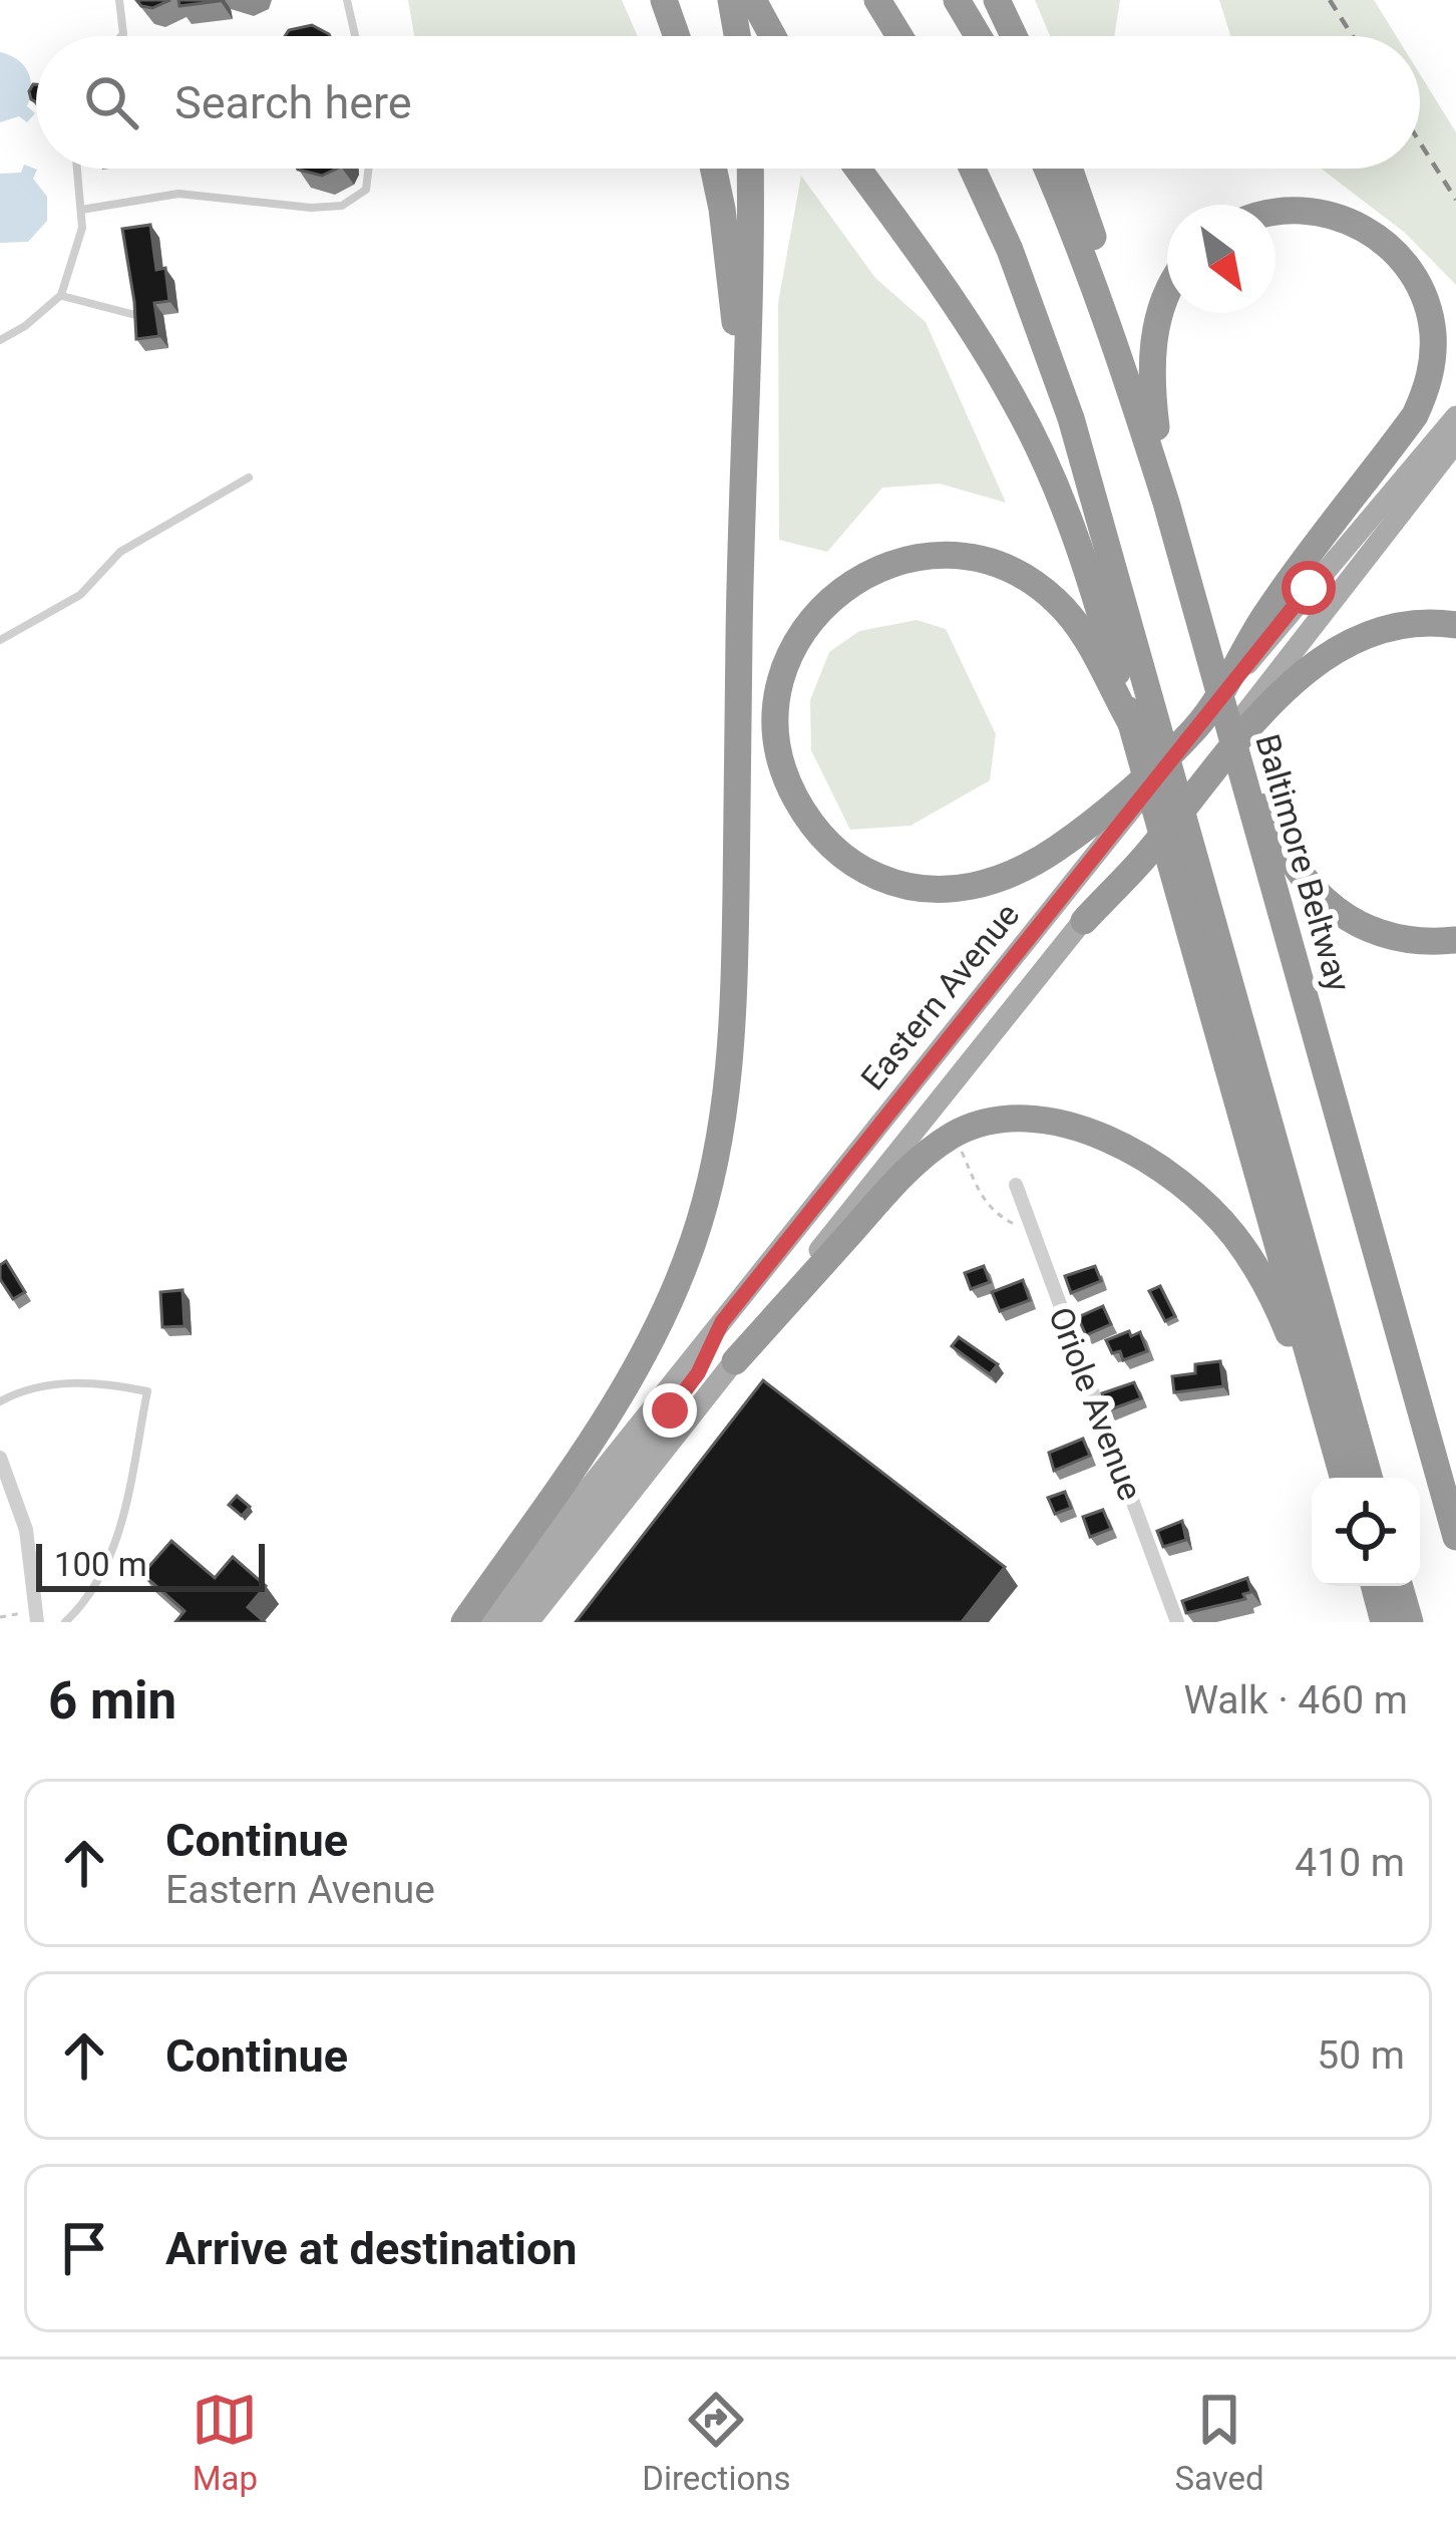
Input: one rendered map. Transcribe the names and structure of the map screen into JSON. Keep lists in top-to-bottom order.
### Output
{
  "streets": {
    "highway": ["Baltimore Beltway"],
    "main road": ["Eastern Avenue"],
    "street": ["Oriole Avenue"]
  },
  "scale_bar": "100 m",
  "north": "bottom right",
  "page": {
    "search": "Search here",
    "scale": "100 m",
    "heading": ["6 min", "Walk · 460 m"],
    "list": [
      ["Continue", "Eastern Avenue", "410 m"],
      ["Continue", "50 m"],
      "Arrive at destination"
    ],
    "nav": ["Map", "Directions", "Saved"]
  }
}
